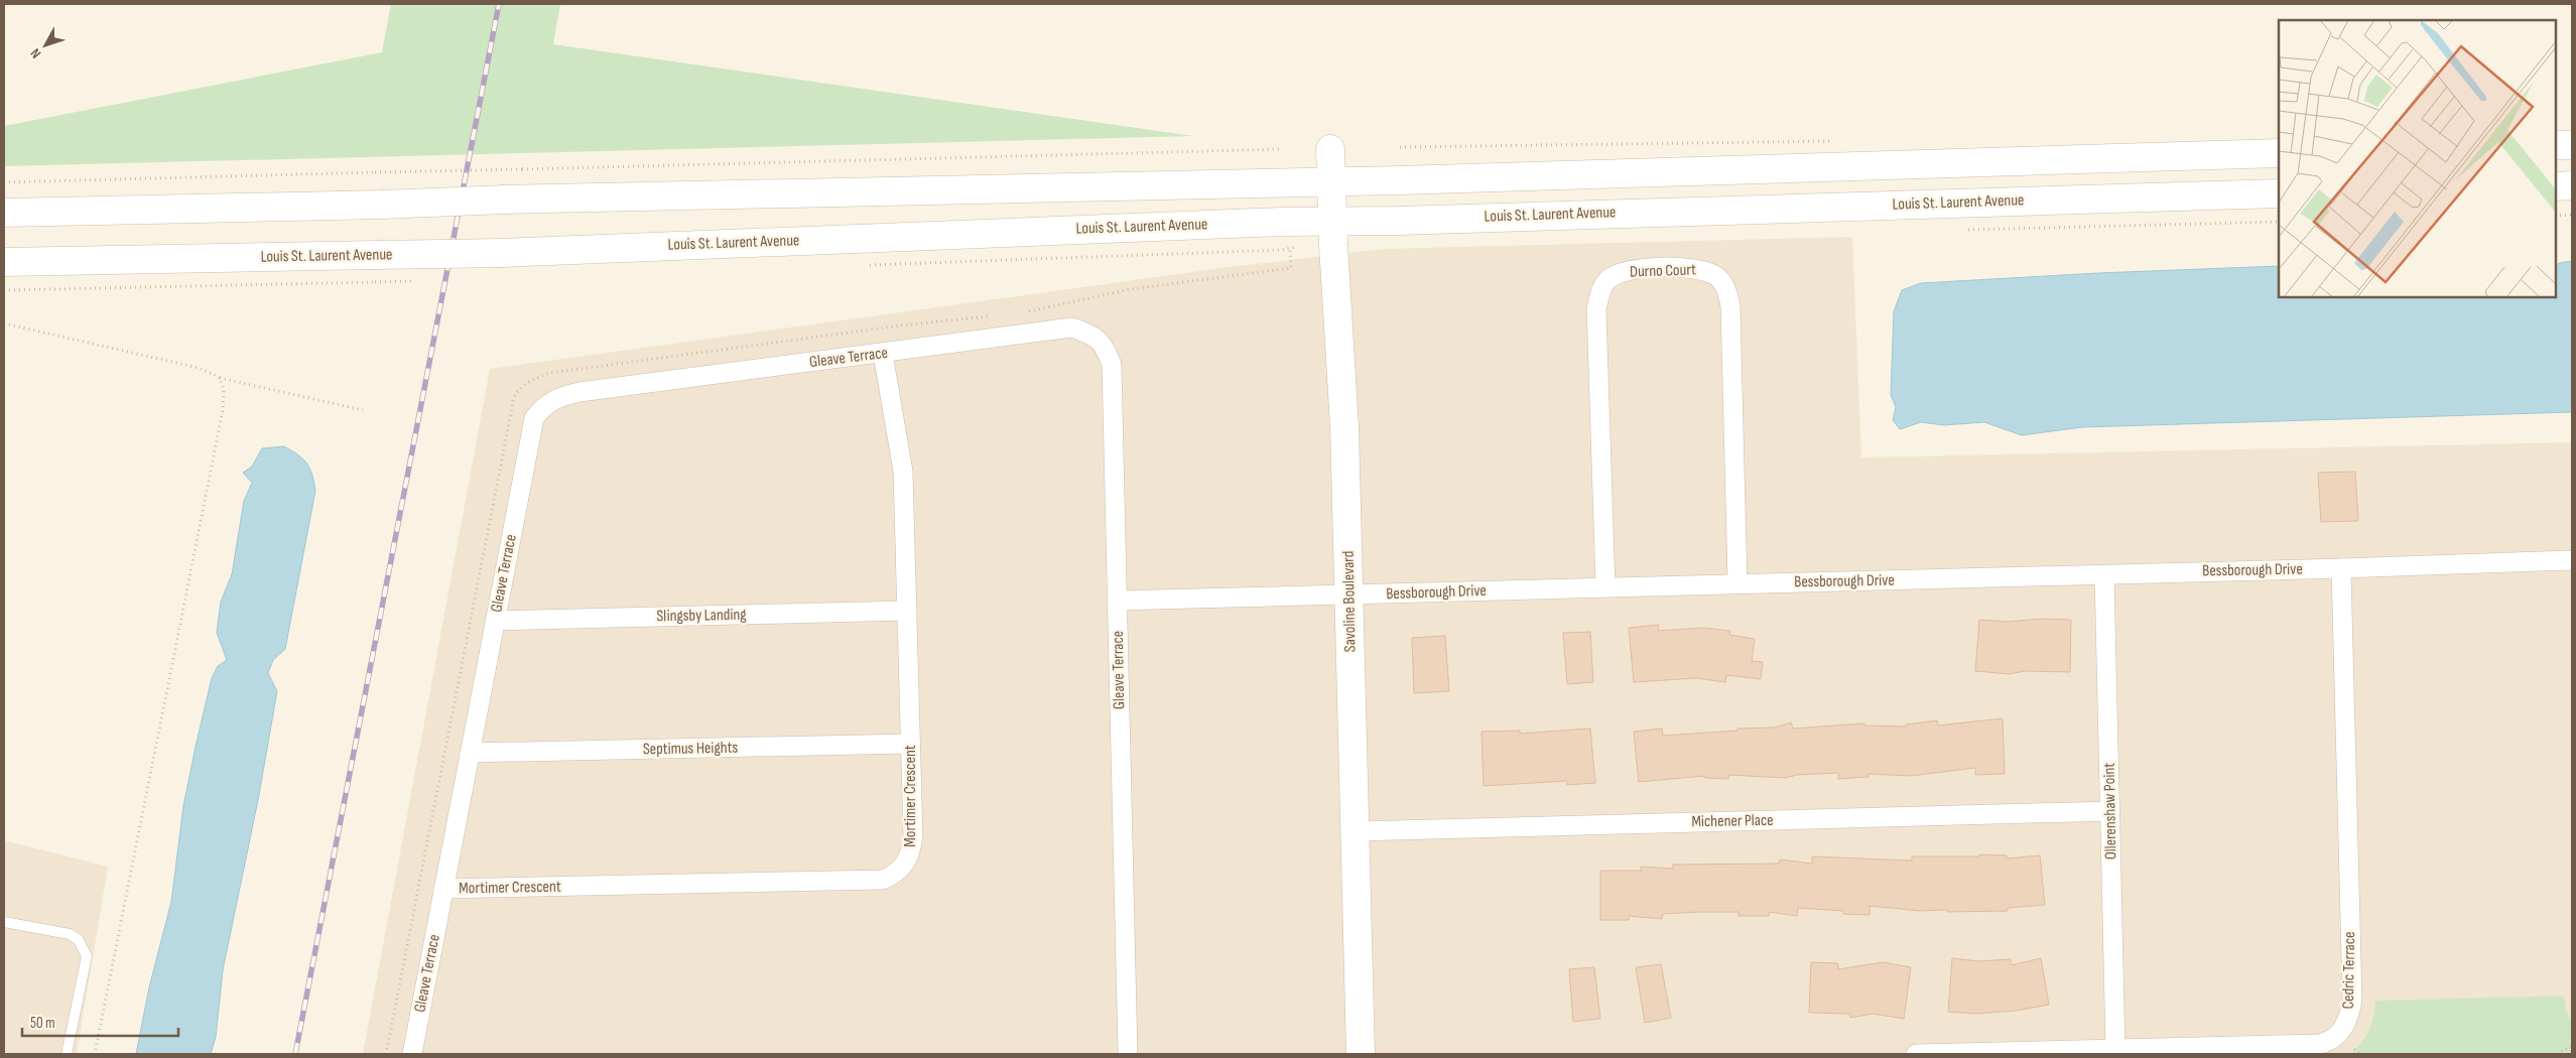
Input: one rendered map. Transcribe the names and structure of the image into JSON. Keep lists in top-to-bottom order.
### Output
{
  "streets": {
    "main road": ["Louis St. Laurent Avenue", "Savoline Boulevard"],
    "street": [
      "Durno Court",
      "Gleave Terrace",
      "Bessborough Drive",
      "Slingsby Landing",
      "Septimus Heights",
      "Mortimer Crescent",
      "Ollerenshaw Point",
      "Michener Place",
      "Cedric Terrace"
    ]
  },
  "crossings": [
    ["Louis St. Laurent Avenue", "Savoline Boulevard"],
    ["Durno Court", "Bessborough Drive"],
    ["Gleave Terrace", "Bessborough Drive"],
    ["Gleave Terrace", "Slingsby Landing"],
    ["Gleave Terrace", "Septimus Heights"],
    ["Gleave Terrace", "Mortimer Crescent"],
    ["Bessborough Drive", "Savoline Boulevard"],
    ["Bessborough Drive", "Ollerenshaw Point"],
    ["Bessborough Drive", "Cedric Terrace"],
    ["Savoline Boulevard", "Michener Place"],
    ["Slingsby Landing", "Mortimer Crescent"],
    ["Septimus Heights", "Mortimer Crescent"],
    ["Ollerenshaw Point", "Michener Place"],
    ["Ollerenshaw Point", "Cedric Terrace"]
  ],
  "scale_bar": "50 m",
  "north": "bottom left"
}
